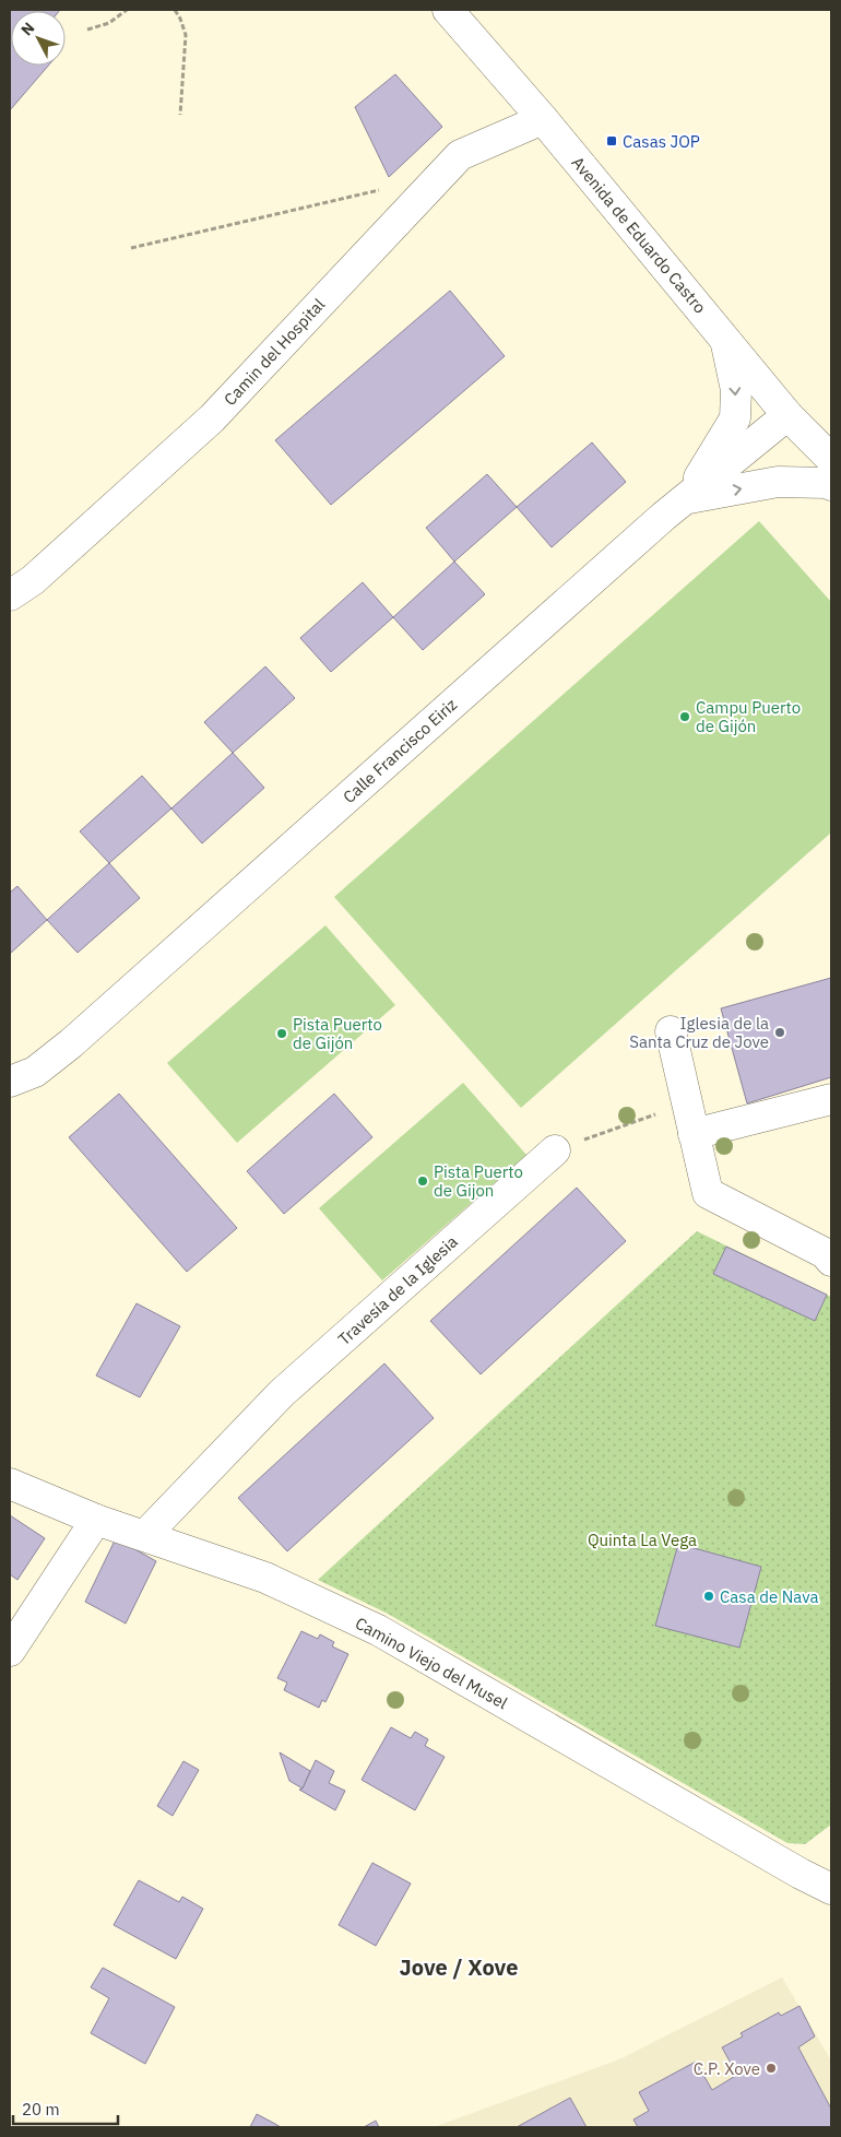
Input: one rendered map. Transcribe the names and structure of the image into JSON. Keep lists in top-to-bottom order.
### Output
{
  "streets": {
    "street": [
      "Avenida de Eduardo Castro",
      "Camin del Hospital",
      "Calle Francisco Eiriz",
      "Travesía de la Iglesia",
      "Camino Viejo del Musel"
    ]
  },
  "crossings": [
    ["Avenida de Eduardo Castro", "Camin del Hospital"],
    ["Avenida de Eduardo Castro", "Calle Francisco Eiriz"],
    ["Travesía de la Iglesia", "Camino Viejo del Musel"]
  ],
  "districts": ["Jove / Xove"],
  "parks": ["Quinta La Vega"],
  "places": {
    "transit": ["Casas JOP"],
    "other": [
      "Campu Puerto de Gijón",
      "Iglesia de la Santa Cruz de Jove",
      "Pista Puerto de Gijón",
      "Pista Puerto de Gijon",
      "Casa de Nava",
      "C.P. Xove"
    ]
  },
  "scale_bar": "20 m",
  "north": "top left"
}
